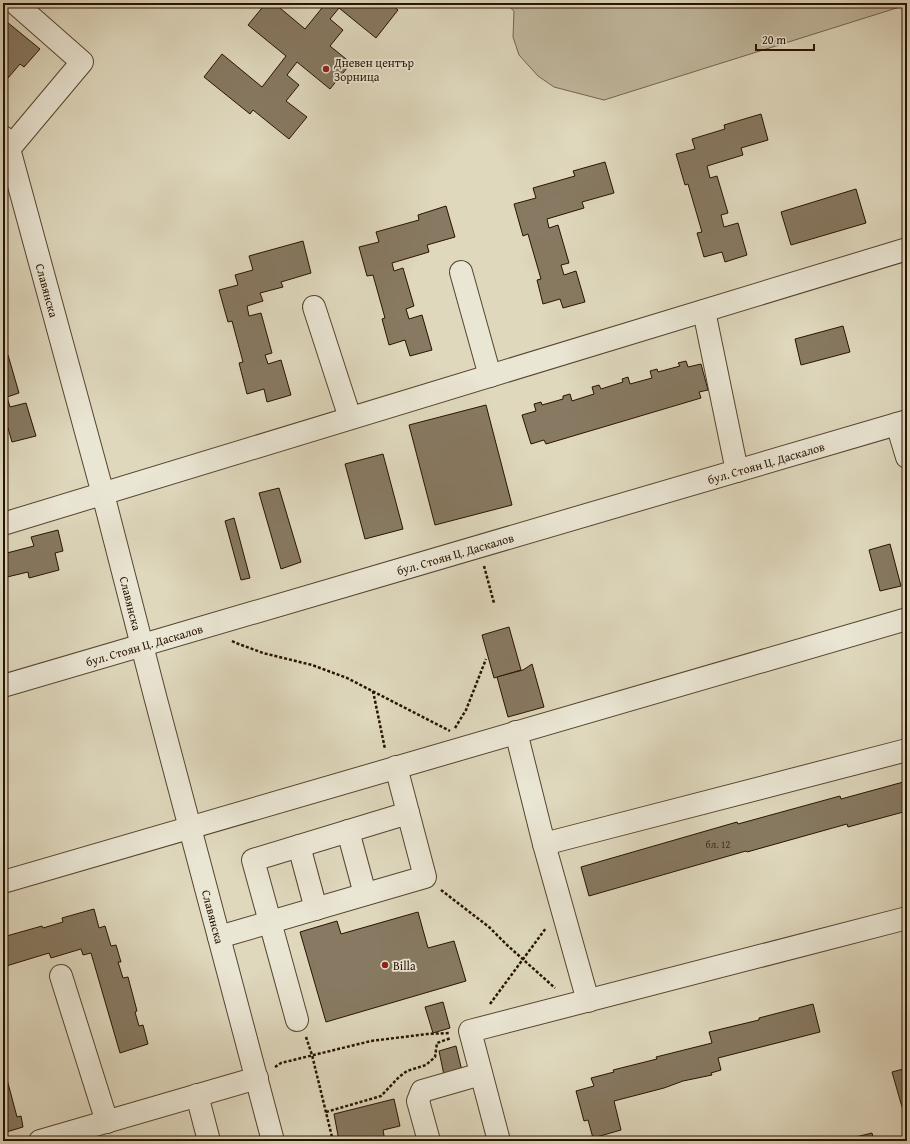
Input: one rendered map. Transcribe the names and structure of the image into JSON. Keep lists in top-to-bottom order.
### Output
{
  "streets": {
    "street": ["Славянска", "бул. Стоян Ц. Даскалов"]
  },
  "crossings": [
    ["Славянска", "бул. Стоян Ц. Даскалов"]
  ],
  "places": ["Дневен център Зорница", "Billa"],
  "house_numbers": ["бл. 12"],
  "scale_bar": "20 m"
}
